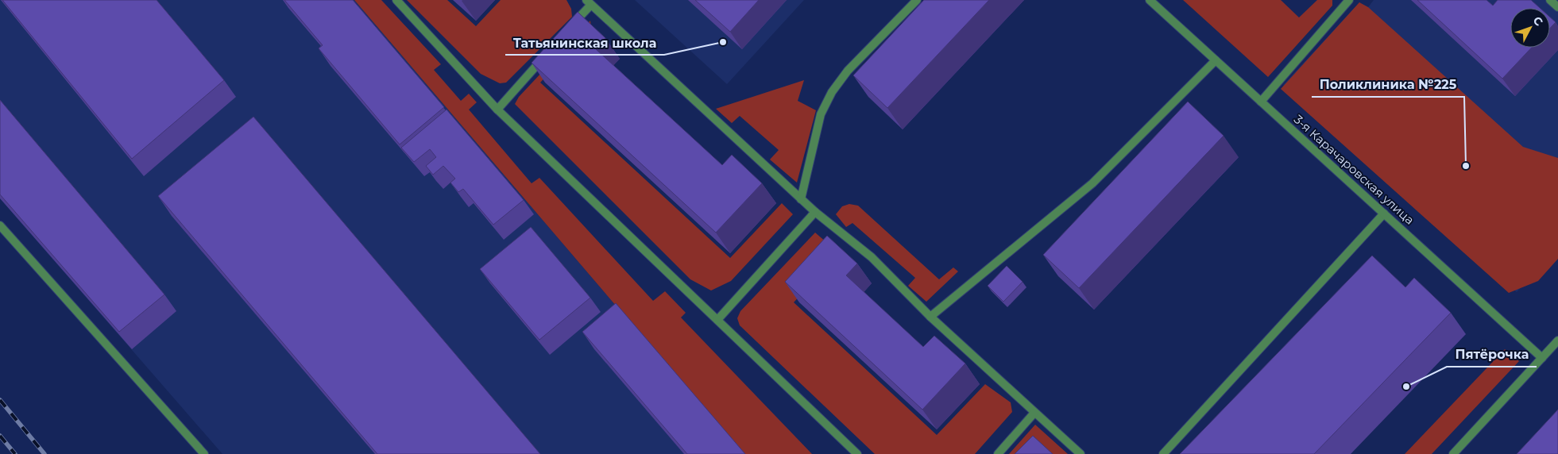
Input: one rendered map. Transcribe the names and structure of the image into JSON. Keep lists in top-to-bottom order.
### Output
{
  "streets": {
    "street": ["3-я Карачаровская улица"]
  },
  "places": ["Татьянинская школа", "Поликлиника №225", "Пятёрочка"],
  "north": "top right"
}
